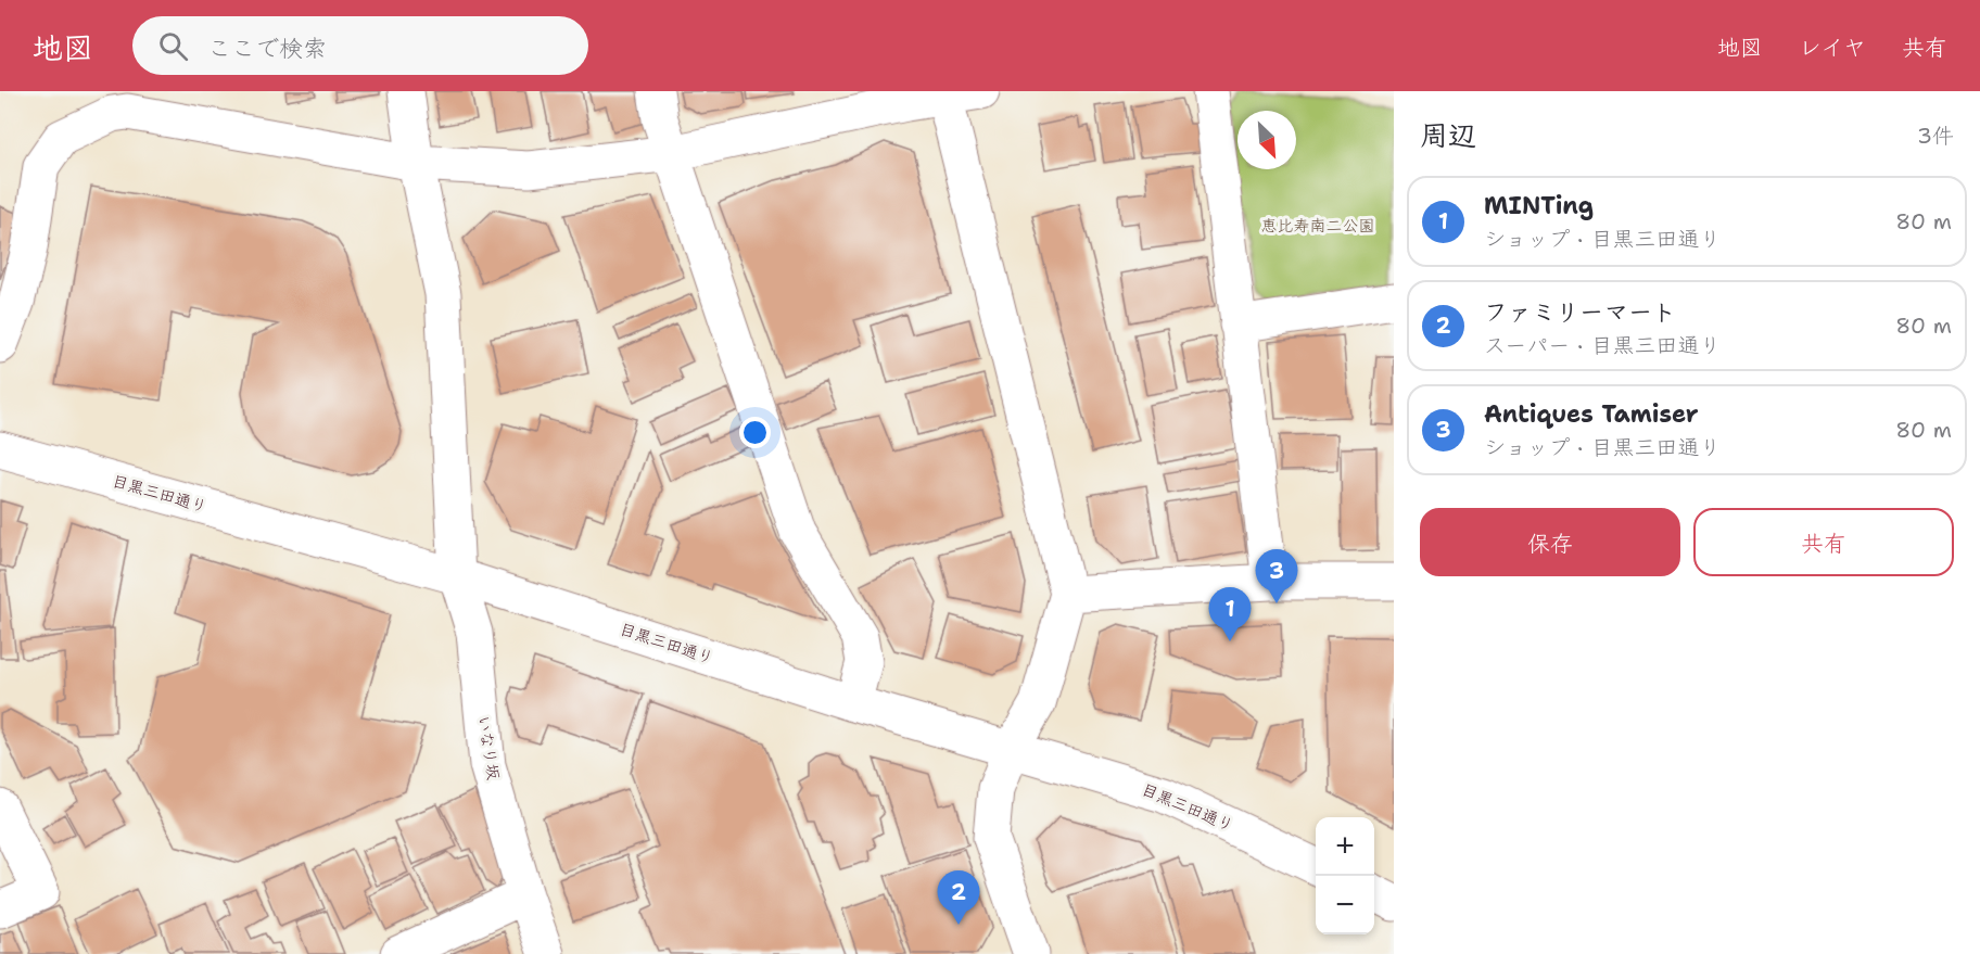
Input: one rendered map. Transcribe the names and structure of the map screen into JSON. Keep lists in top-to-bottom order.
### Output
{
  "streets": {
    "street": ["目黒三田通り", "いなり坂"]
  },
  "crossings": [
    ["目黒三田通り", "いなり坂"]
  ],
  "parks": ["恵比寿南二公園"],
  "north": "bottom right",
  "page": {
    "header": "地図",
    "search": "ここで検索",
    "nav": ["地図", "レイヤ", "共有"],
    "heading": ["周辺", "3件"],
    "list": [
      {
        "mark": "1",
        "name": "MINTing",
        "note": "ショップ · 目黒三田通り",
        "value": "80 m"
      },
      {
        "mark": "2",
        "name": "ファミリーマート",
        "note": "スーパー · 目黒三田通り",
        "value": "80 m"
      },
      {
        "mark": "3",
        "name": "Antiques Tamiser",
        "note": "ショップ · 目黒三田通り",
        "value": "80 m"
      }
    ],
    "buttons": ["保存", "共有"],
    "pins": ["3", "1", "2"],
    "map_buttons": ["+", "−"]
  }
}
